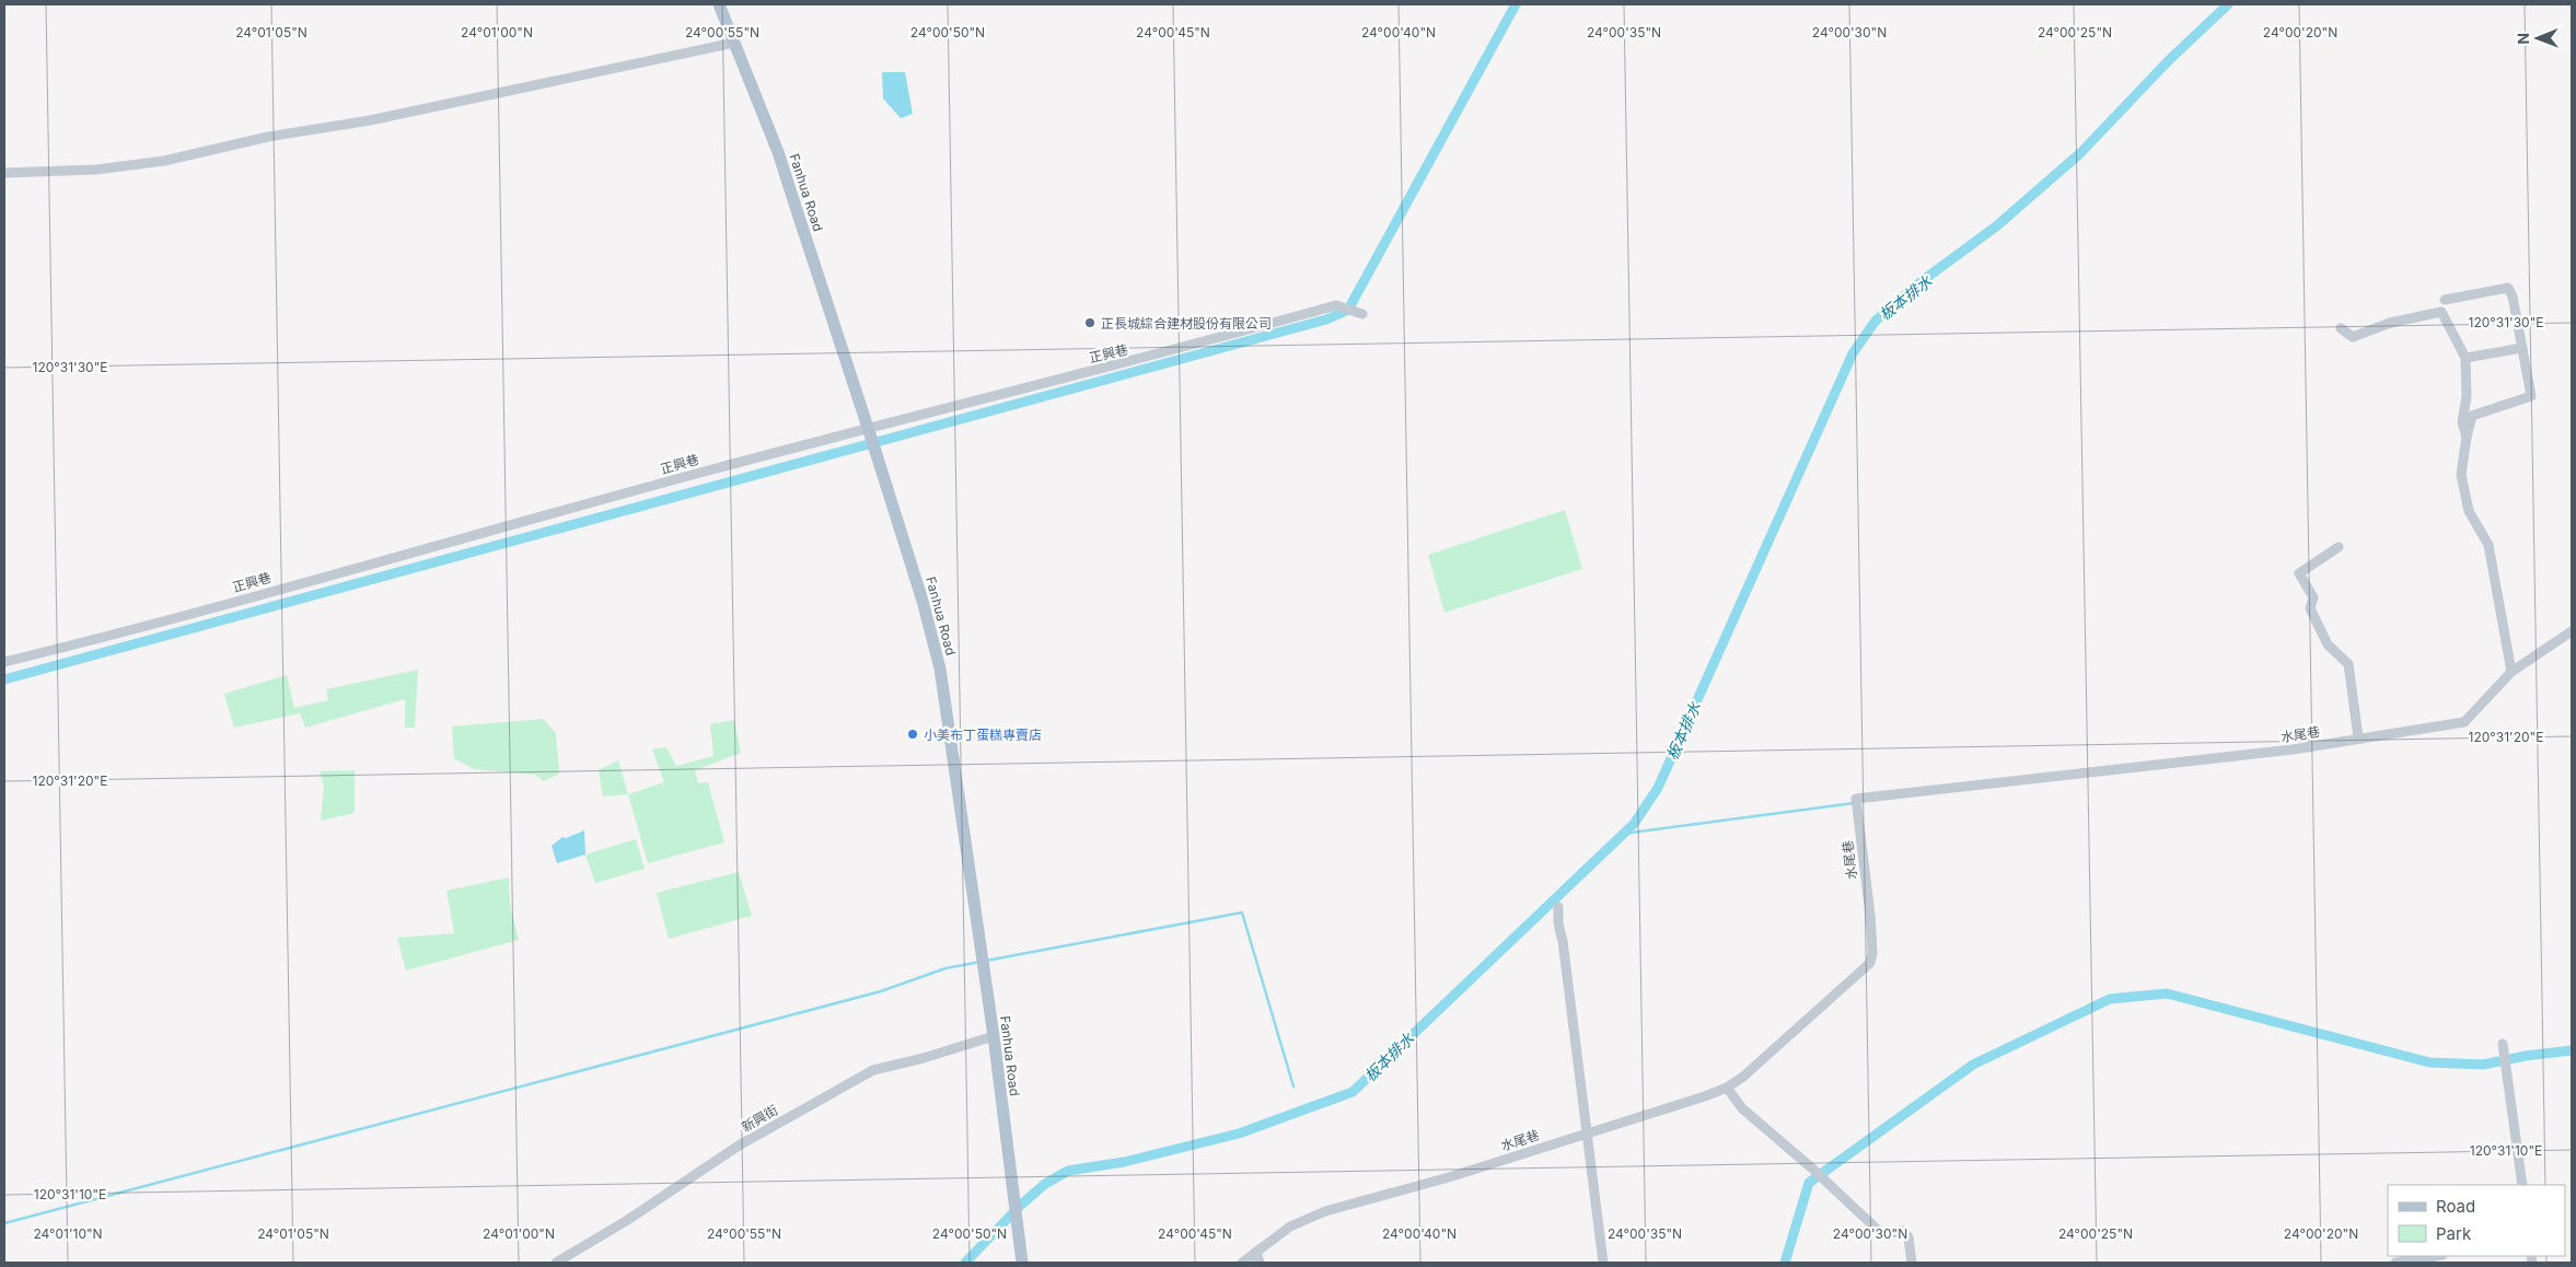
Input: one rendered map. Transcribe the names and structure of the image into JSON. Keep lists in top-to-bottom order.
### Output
{
  "streets": {
    "main road": ["Fanhua Road"],
    "street": ["正興巷", "水尾巷", "新興街"]
  },
  "crossings": [
    ["Fanhua Road", "正興巷"],
    ["Fanhua Road", "新興街"]
  ],
  "water": ["板本排水"],
  "places": ["正長城綜合建材股份有限公司", "小美布丁蛋糕專賣店"],
  "legend": ["Road", "Park"],
  "north": "left",
  "coordinates": [
    "24°01'05\"N",
    "24°01'00\"N",
    "24°00'55\"N",
    "24°00'50\"N",
    "24°00'45\"N",
    "24°00'40\"N",
    "24°00'35\"N",
    "24°00'30\"N",
    "24°00'25\"N",
    "24°00'20\"N",
    "120°31'30\"E",
    "120°31'20\"E",
    "120°31'10\"E",
    "24°01'10\"N"
  ]
}
